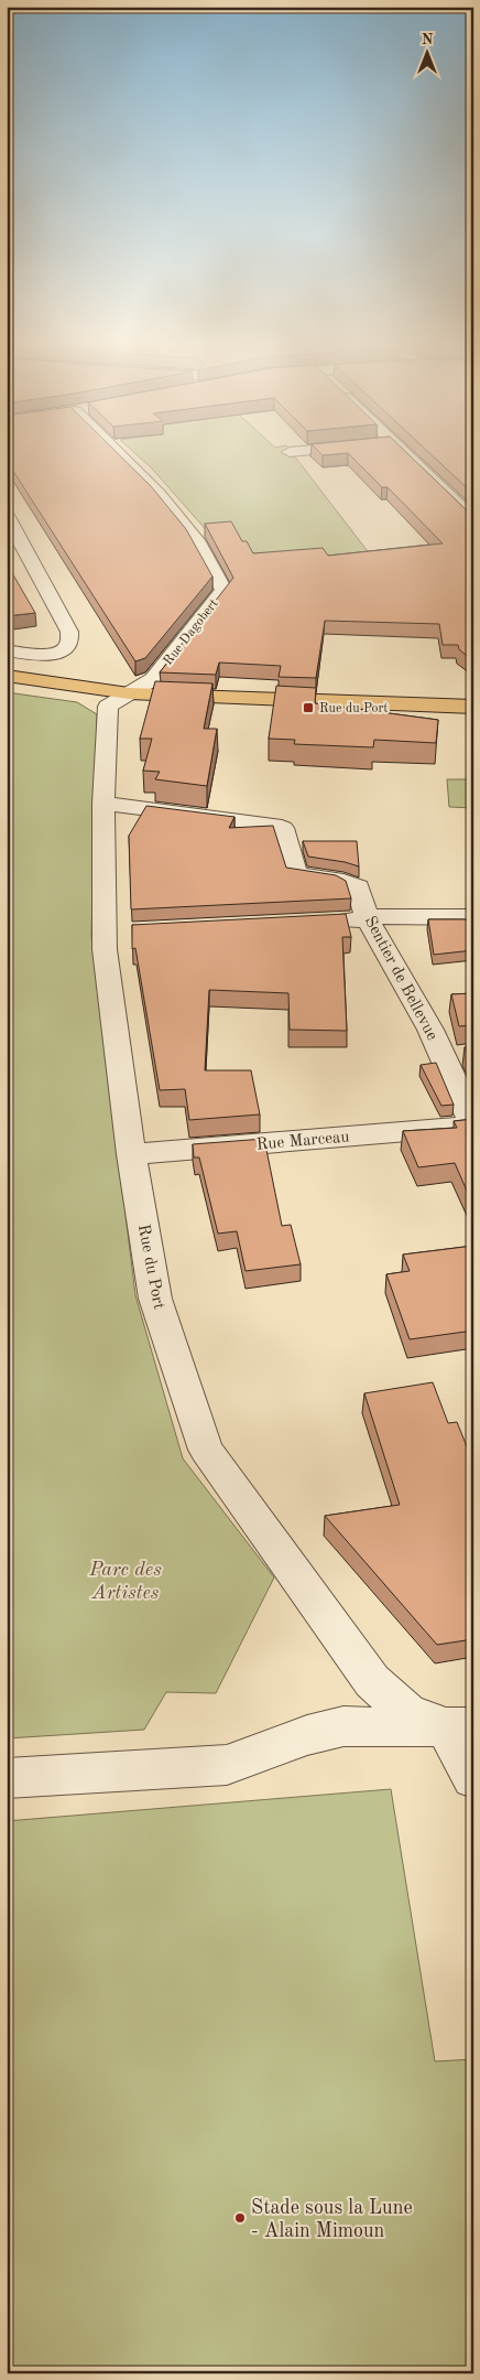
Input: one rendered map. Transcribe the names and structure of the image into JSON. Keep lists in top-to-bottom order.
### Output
{
  "streets": {
    "street": [
      "Rue Dagobert",
      "Sentier de Bellevue",
      "Rue Marceau",
      "Rue du Port"
    ]
  },
  "crossings": [
    ["Rue Dagobert", "Rue du Port"],
    ["Sentier de Bellevue", "Rue Marceau"],
    ["Sentier de Bellevue", "Rue du Port"],
    ["Rue Marceau", "Rue du Port"]
  ],
  "parks": ["Parc des Artistes"],
  "places": {
    "transit": ["Rue du Port"],
    "other": ["Stade sous la Lune - Alain Mimoun"]
  },
  "north": "top"
}
